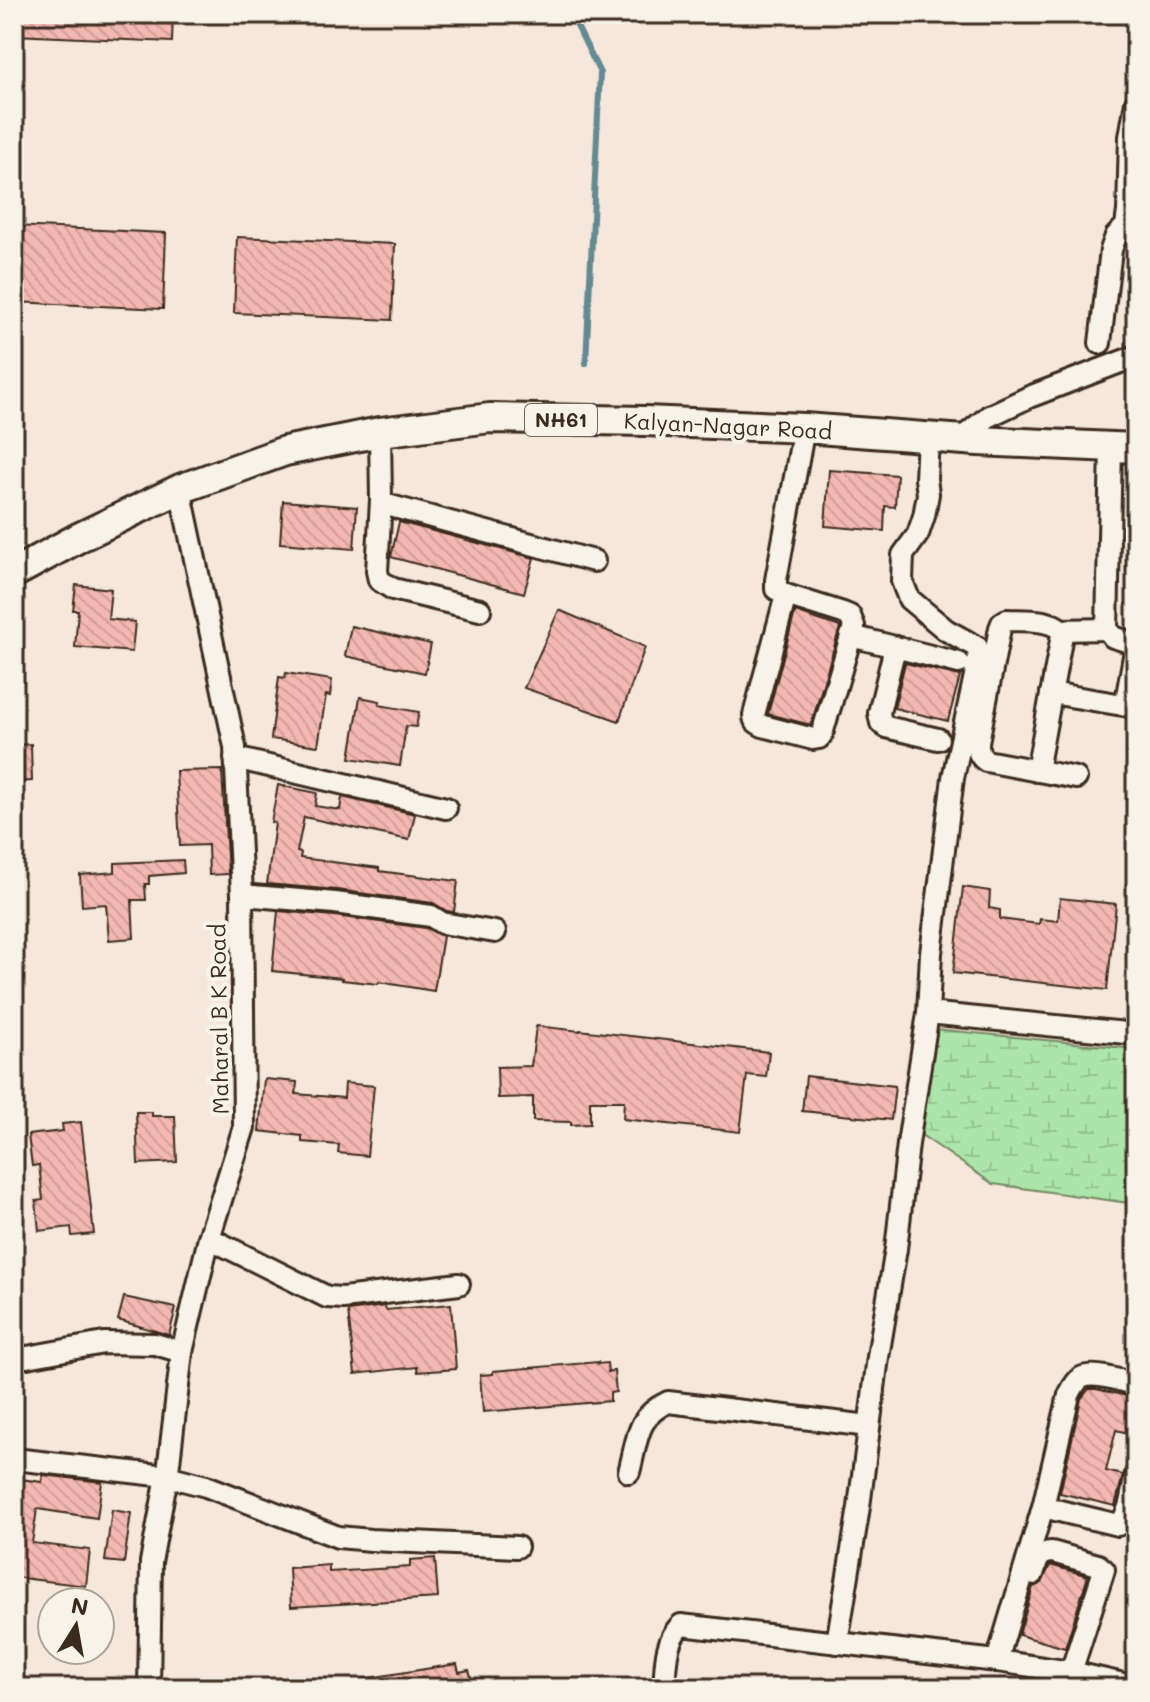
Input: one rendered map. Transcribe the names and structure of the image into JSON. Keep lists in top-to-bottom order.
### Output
{
  "streets": {
    "highway": ["NH61", "Kalyan-Nagar Road"],
    "street": ["Maharal B K Road"]
  },
  "crossings": [
    ["Kalyan-Nagar Road", "Maharal B K Road"]
  ],
  "north": "top"
}
